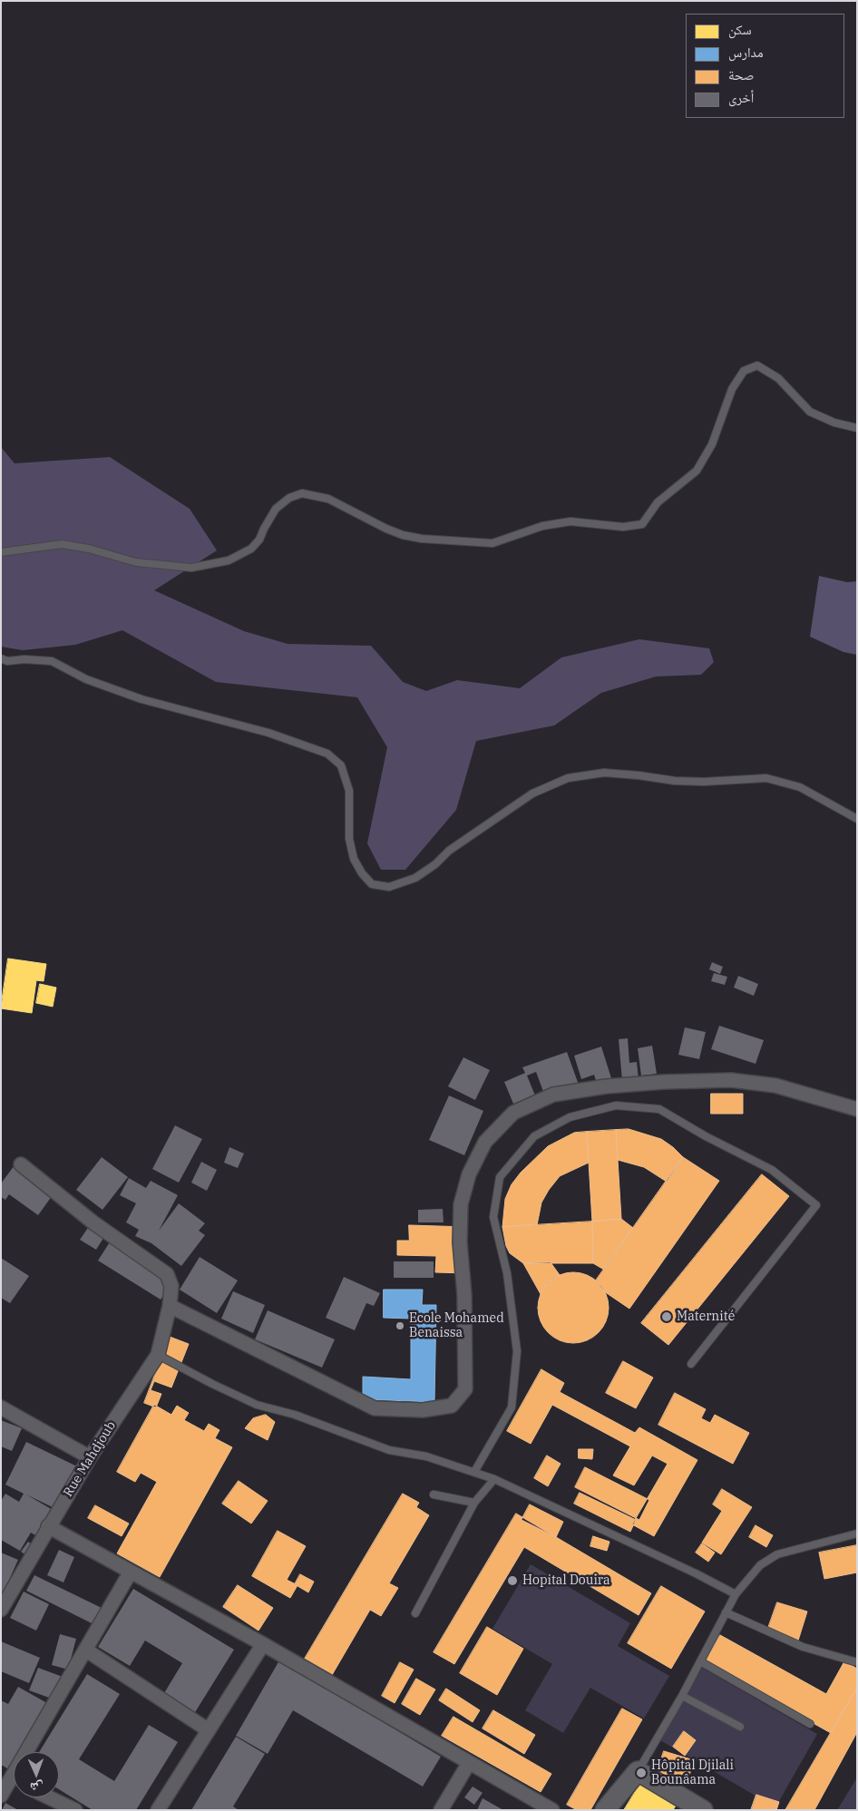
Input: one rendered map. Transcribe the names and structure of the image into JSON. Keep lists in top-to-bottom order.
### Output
{
  "streets": {
    "street": ["Rue Mahdjoub"]
  },
  "places": [
    "Maternité",
    "Ecole Mohamed Benaissa",
    "Hopital Douira",
    "Hôpital Djilali Bounâama"
  ],
  "legend": [
    "سكن",
    "مدارس",
    "صحة",
    "أخرى"
  ],
  "north": "bottom"
}
